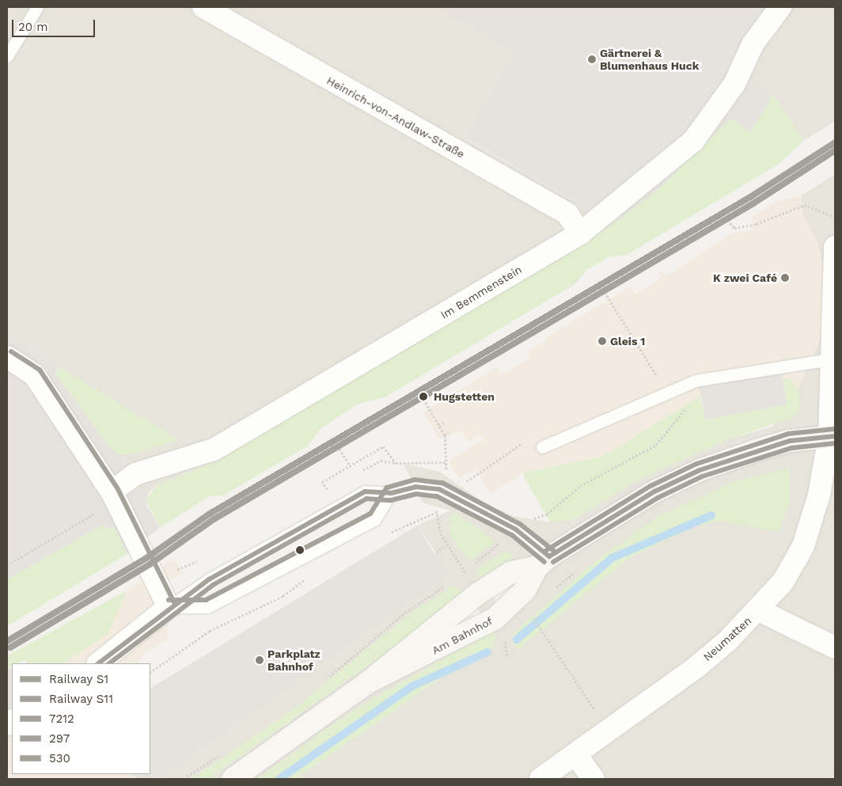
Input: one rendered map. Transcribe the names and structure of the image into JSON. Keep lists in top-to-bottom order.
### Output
{
  "streets": {
    "main road": ["Am Bahnhof"],
    "street": ["Heinrich-von-Andlaw-Straße", "Im Bemmenstein", "Neumatten"]
  },
  "crossings": [
    ["Heinrich-von-Andlaw-Straße", "Im Bemmenstein"],
    ["Am Bahnhof", "Neumatten"]
  ],
  "places": [
    "Gärtnerei & Blumenhaus Huck",
    "K zwei Café",
    "Gleis 1",
    "Hugstetten",
    "Parkplatz Bahnhof"
  ],
  "lines": [
    "rail line S1",
    "rail line S11",
    "transit line 530",
    "transit line 7212",
    "transit line 297"
  ],
  "legend": [
    "Railway S1",
    "Railway S11",
    "7212",
    "297",
    "530"
  ],
  "scale_bar": "20 m"
}
